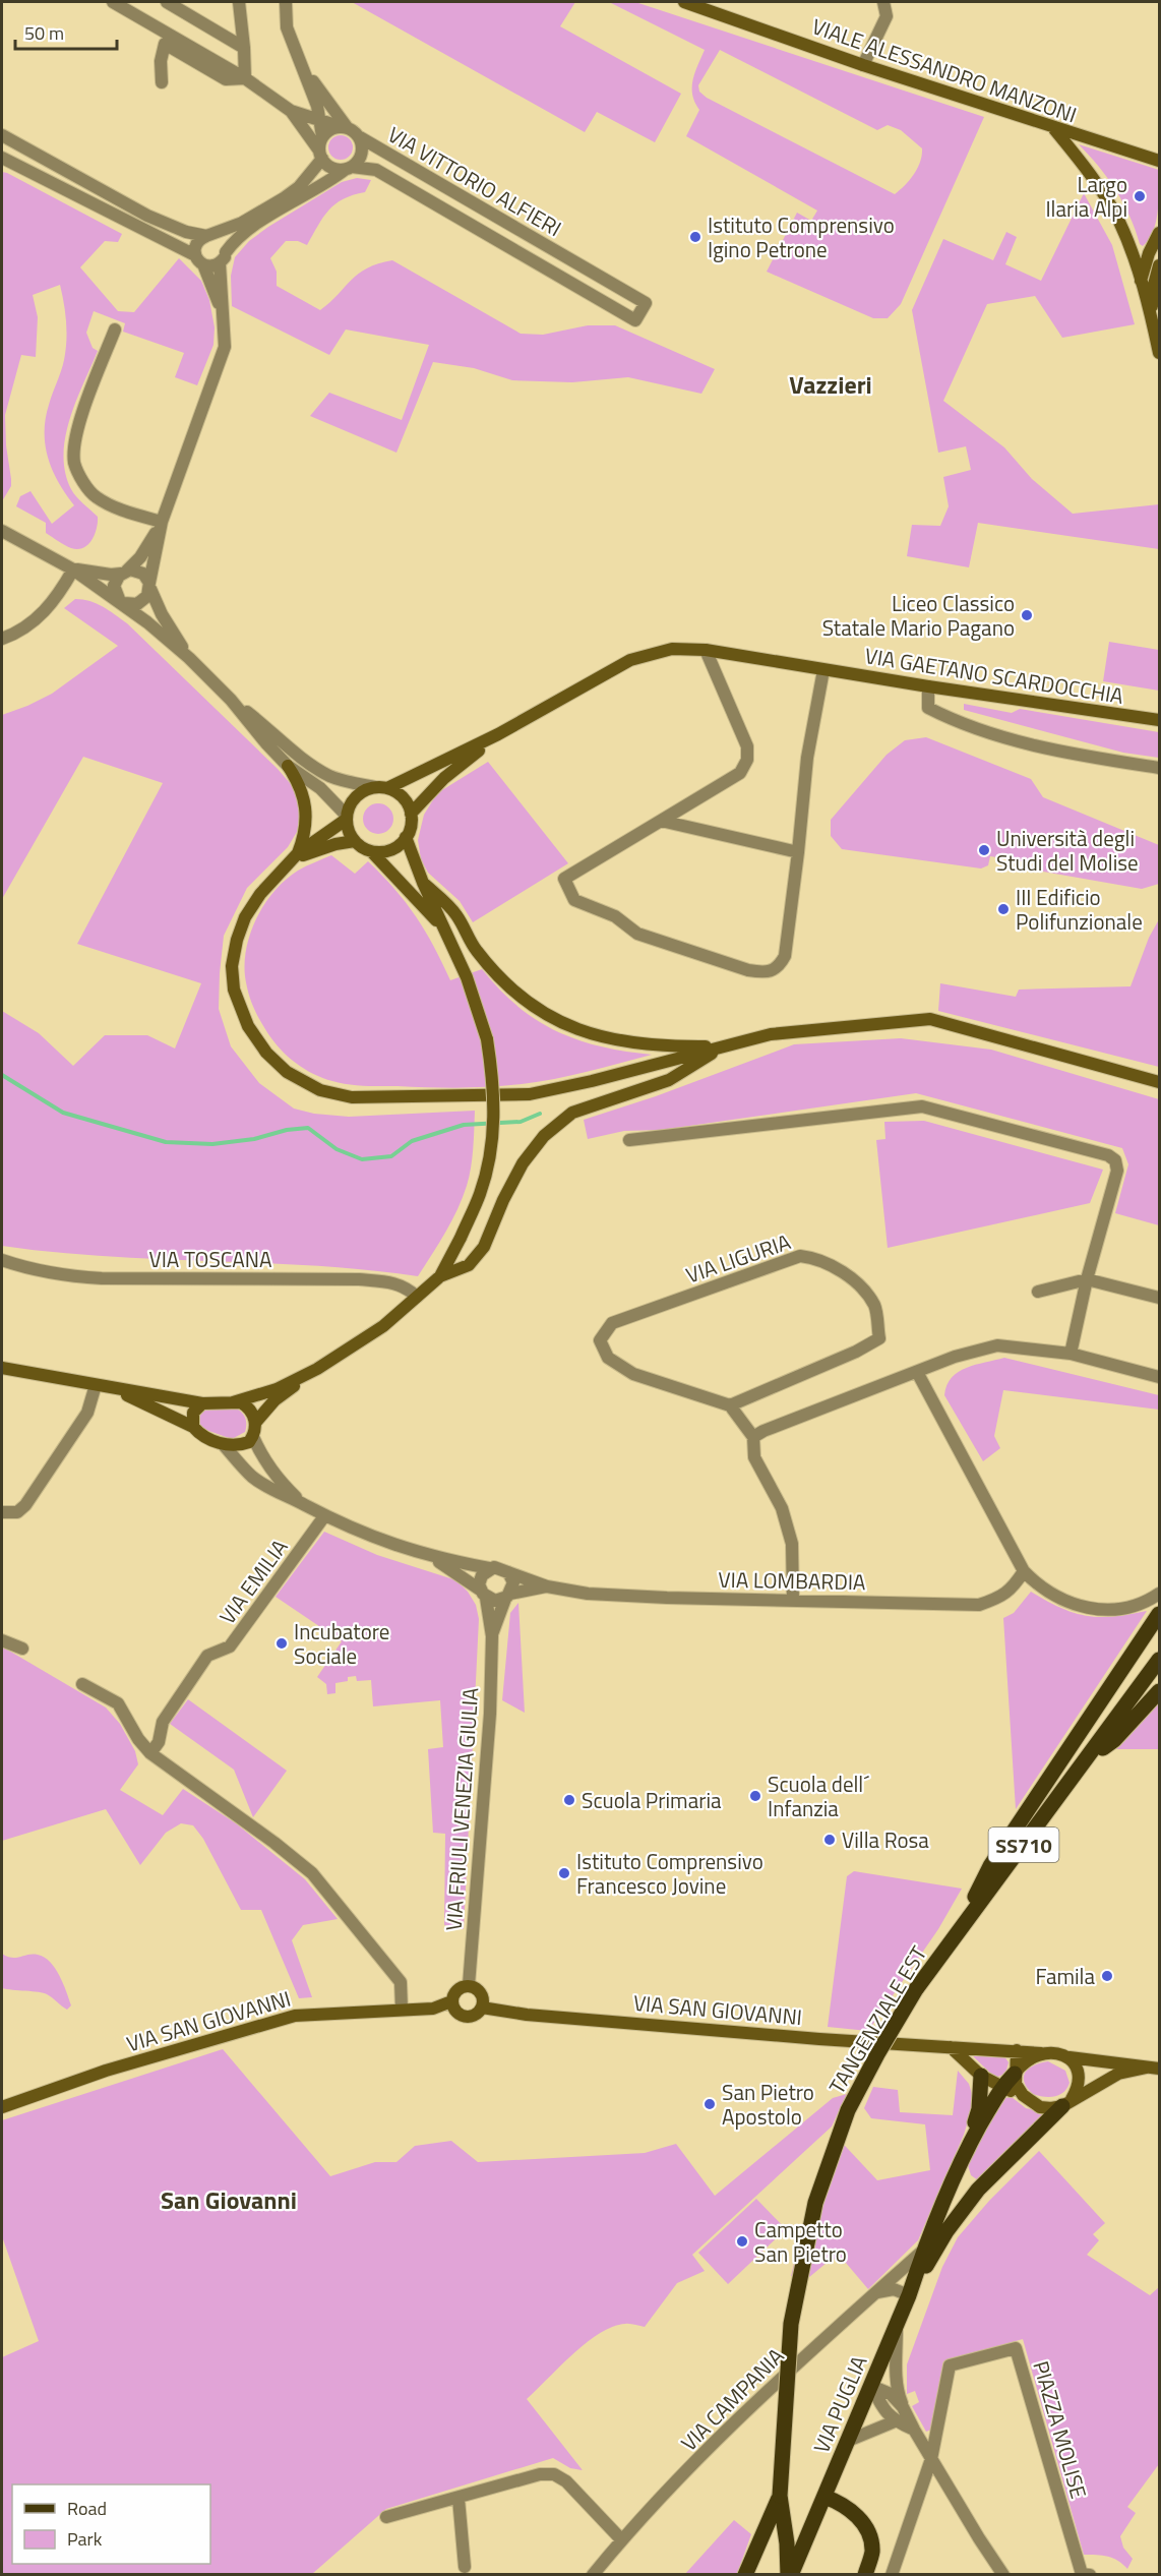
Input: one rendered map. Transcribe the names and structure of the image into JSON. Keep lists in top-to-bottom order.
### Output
{
  "streets": {
    "main road": ["SS710", "TANGENZIALE EST", "VIA PUGLIA"],
    "street": [
      "VIALE ALESSANDRO MANZONI",
      "VIA VITTORIO ALFIERI",
      "VIA GAETANO SCARDOCCHIA",
      "VIA LIGURIA",
      "VIA TOSCANA",
      "VIA LOMBARDIA",
      "VIA EMILIA",
      "VIA FRIULI VENEZIA GIULIA",
      "VIA SAN GIOVANNI",
      "VIA CAMPANIA",
      "PIAZZA MOLISE"
    ]
  },
  "crossings": [
    ["VIA LOMBARDIA", "VIA FRIULI VENEZIA GIULIA"],
    ["VIA FRIULI VENEZIA GIULIA", "VIA SAN GIOVANNI"],
    ["VIA CAMPANIA", "VIA PUGLIA"]
  ],
  "districts": ["Vazzieri", "San Giovanni"],
  "places": [
    "Largo Ilaria Alpi",
    "Istituto Comprensivo Igino Petrone",
    "Liceo Classico Statale Mario Pagano",
    "Università degli Studi del Molise",
    "III Edificio Polifunzionale",
    "Incubatore Sociale",
    "Scuola dell´ Infanzia",
    "Scuola Primaria",
    "Villa Rosa",
    "Istituto Comprensivo Francesco Jovine",
    "Famila",
    "San Pietro Apostolo",
    "Campetto San Pietro"
  ],
  "legend": ["Road", "Park"],
  "scale_bar": "50 m"
}
